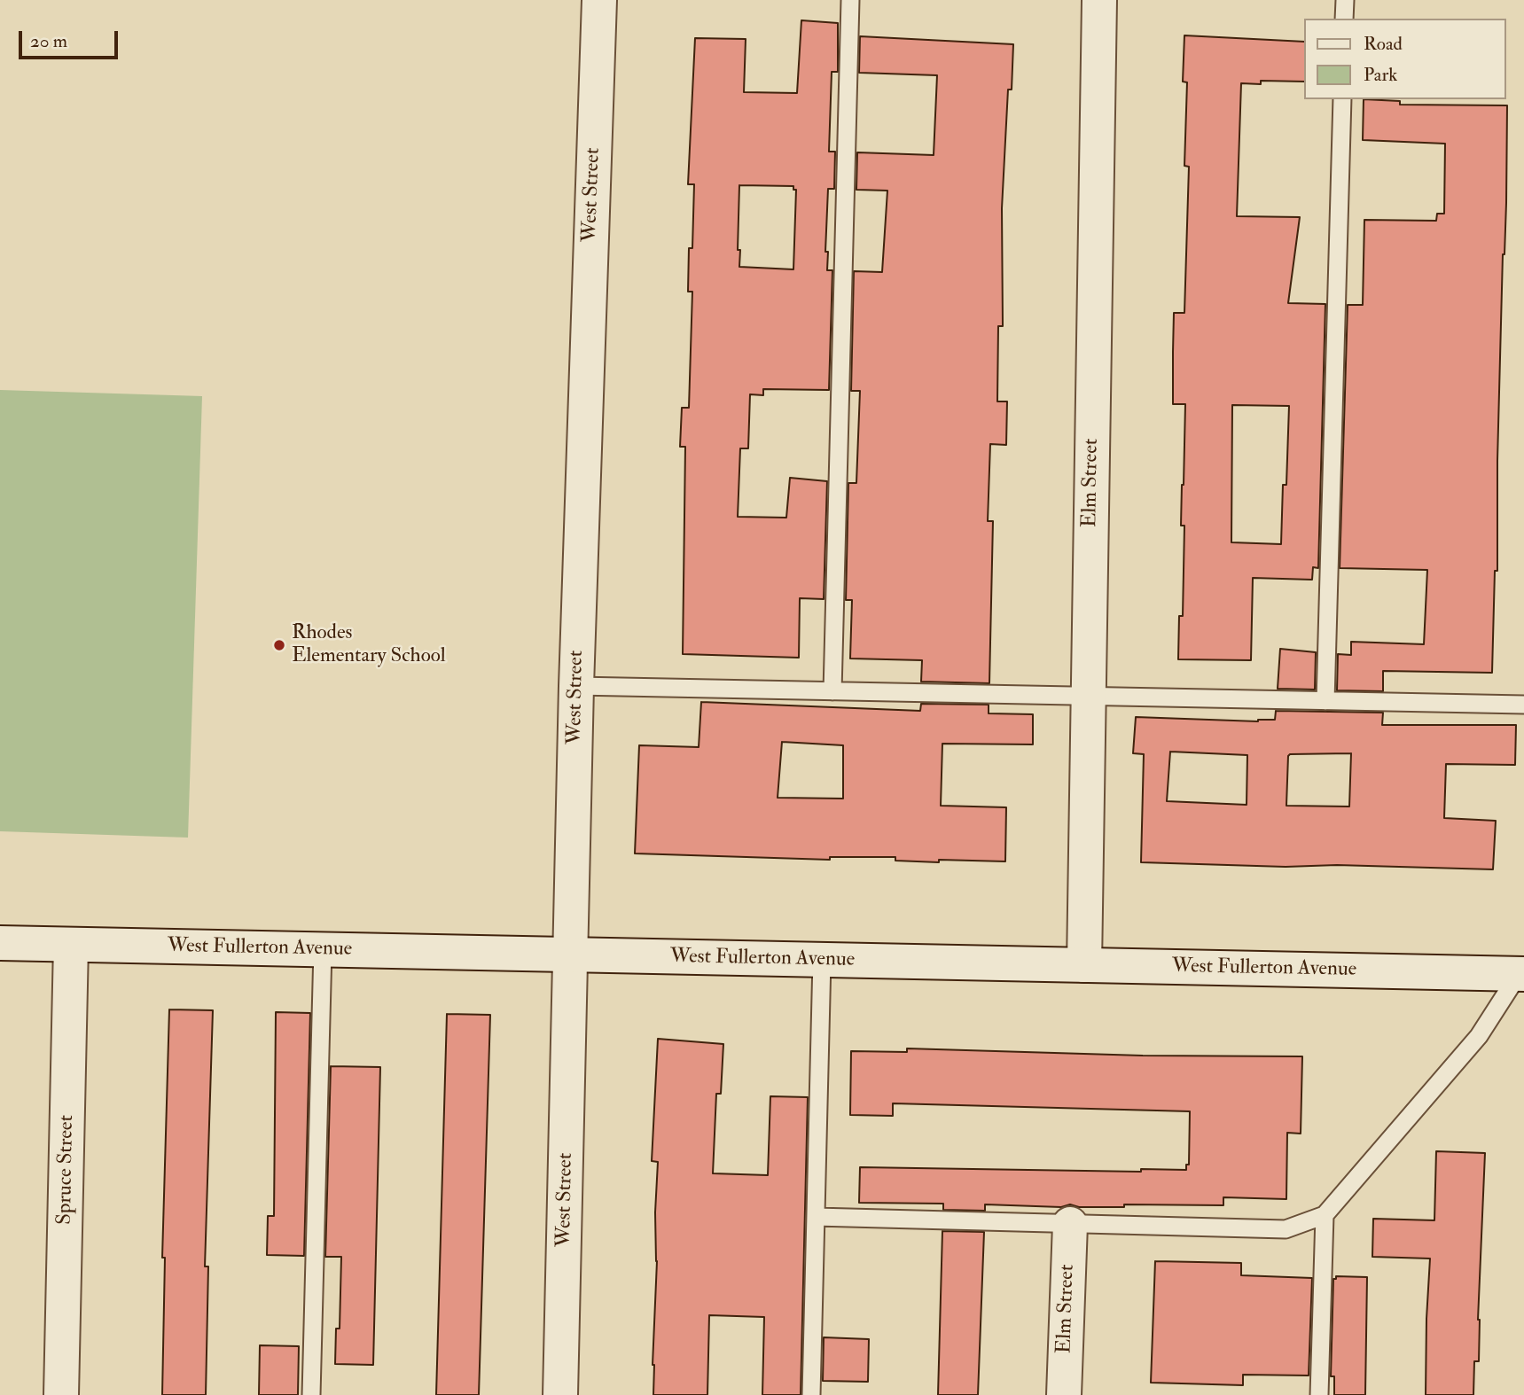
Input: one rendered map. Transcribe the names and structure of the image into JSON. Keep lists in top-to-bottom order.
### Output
{
  "streets": {
    "street": [
      "West Street",
      "Elm Street",
      "West Fullerton Avenue",
      "Spruce Street"
    ]
  },
  "crossings": [
    ["West Street", "West Fullerton Avenue"],
    ["Elm Street", "West Fullerton Avenue"],
    ["West Fullerton Avenue", "Spruce Street"]
  ],
  "places": ["Rhodes Elementary School"],
  "legend": ["Road", "Park"],
  "scale_bar": "20 m"
}
